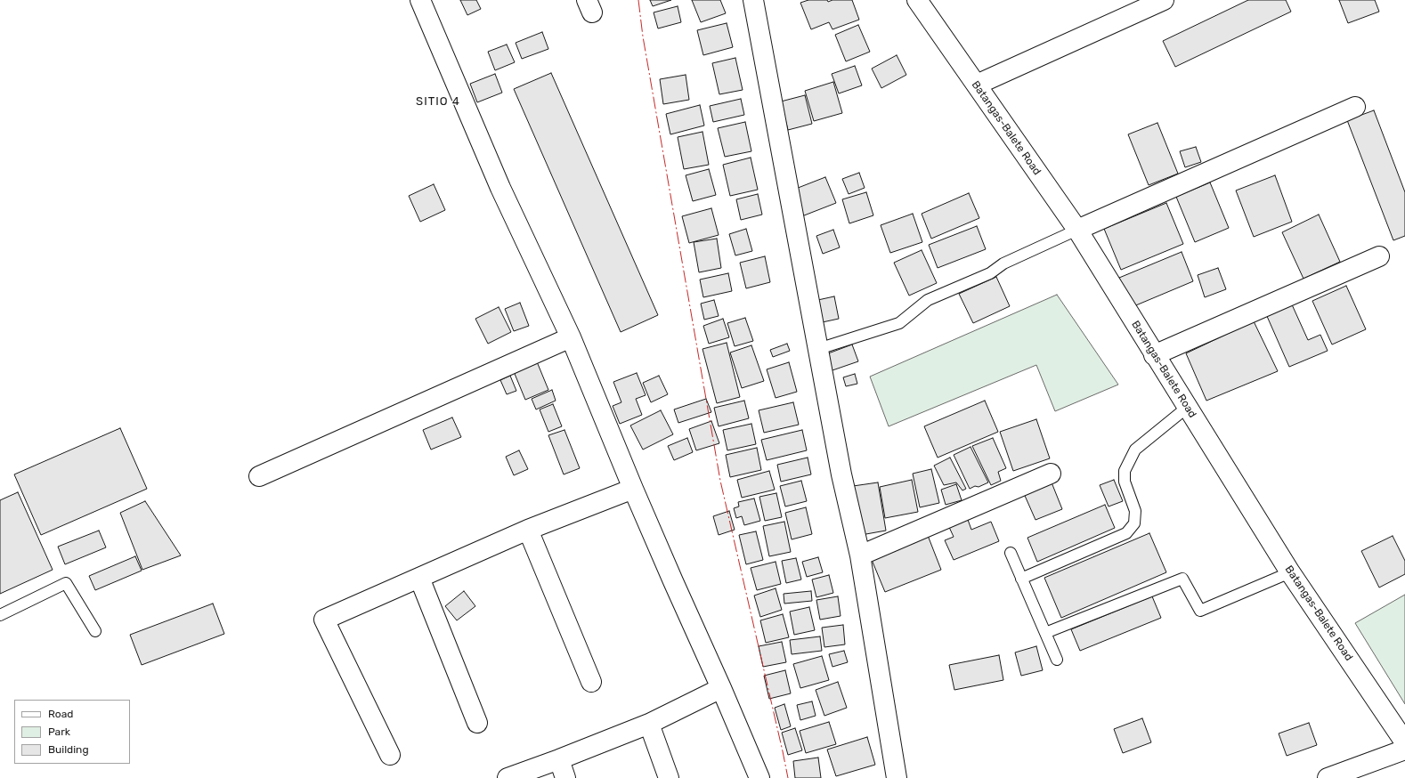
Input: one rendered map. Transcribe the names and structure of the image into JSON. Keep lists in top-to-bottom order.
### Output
{
  "streets": {
    "street": ["Batangas-Balete Road"]
  },
  "districts": ["SITIO 4"],
  "legend": ["Road", "Park", "Building"]
}
